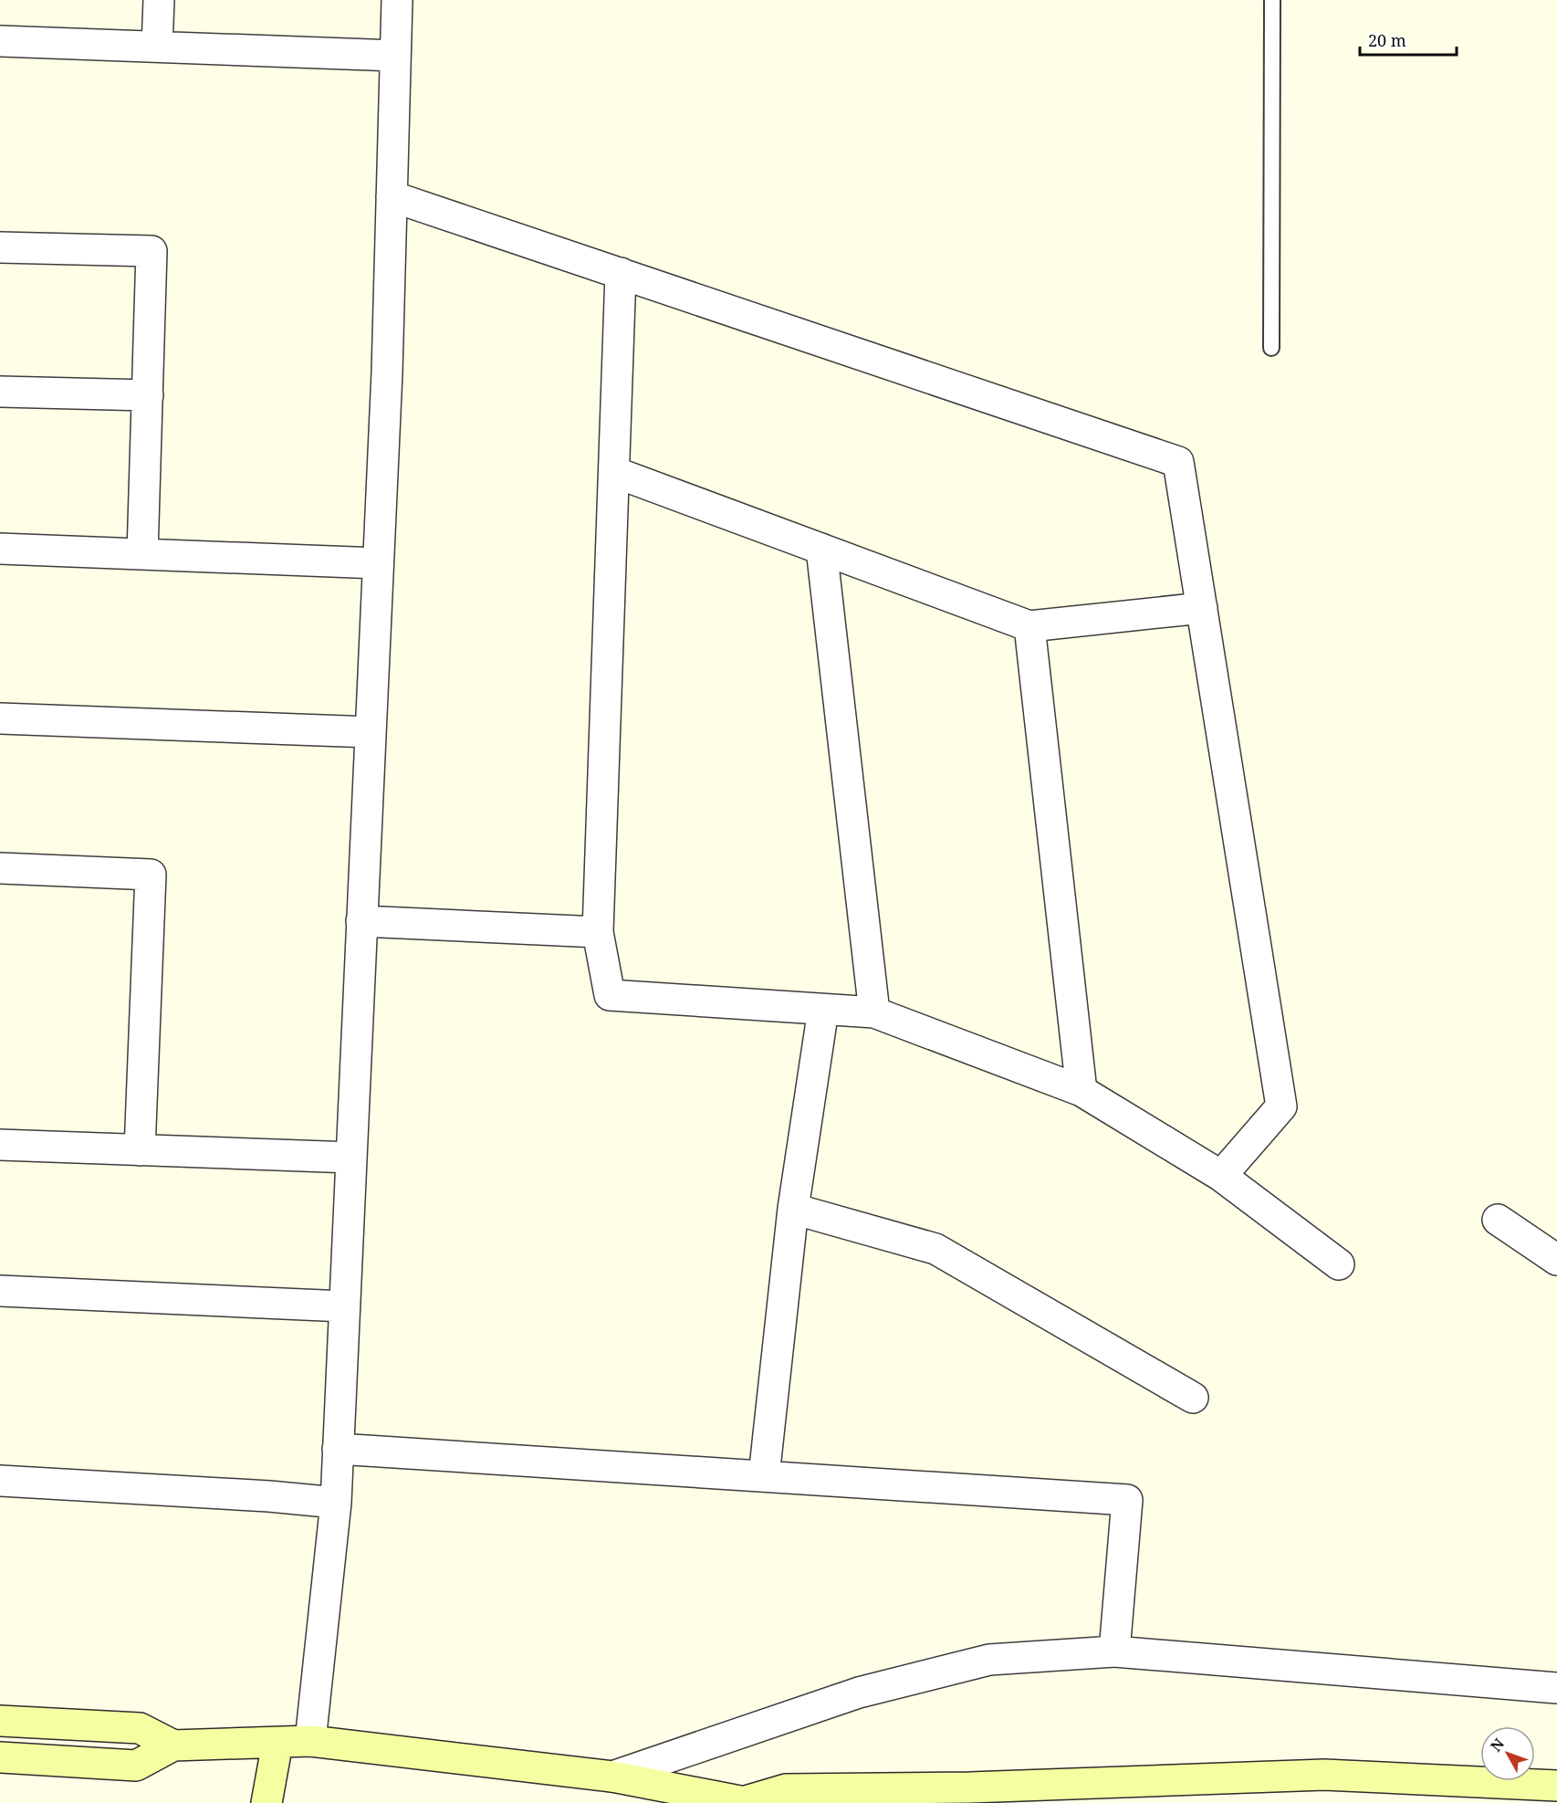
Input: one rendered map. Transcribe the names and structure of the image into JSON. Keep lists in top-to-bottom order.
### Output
{
  "scale_bar": "20 m",
  "north": "top left"
}
